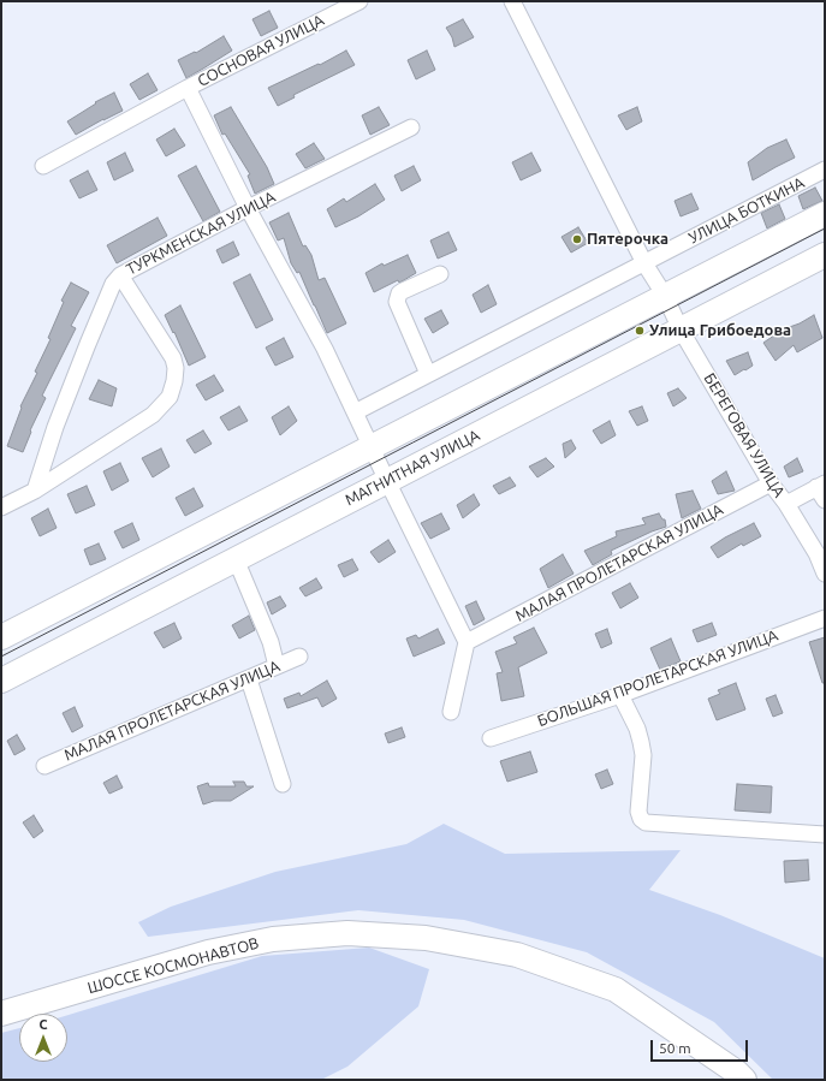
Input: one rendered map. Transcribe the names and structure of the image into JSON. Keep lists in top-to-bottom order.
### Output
{
  "streets": {
    "main road": ["МАГНИТНАЯ УЛИЦА", "ШОССЕ КОСМОНАВТОВ"],
    "street": [
      "СОСНОВАЯ УЛИЦА",
      "УЛИЦА БОТКИНА",
      "ТУРКМЕНСКАЯ УЛИЦА",
      "БЕРЕГОВАЯ УЛИЦА",
      "МАЛАЯ ПРОЛЕТАРСКАЯ УЛИЦА",
      "БОЛЬШАЯ ПРОЛЕТАРСКАЯ УЛИЦА"
    ]
  },
  "crossings": [
    ["УЛИЦА БОТКИНА", "БЕРЕГОВАЯ УЛИЦА"],
    ["БЕРЕГОВАЯ УЛИЦА", "МАГНИТНАЯ УЛИЦА"],
    ["БЕРЕГОВАЯ УЛИЦА", "МАЛАЯ ПРОЛЕТАРСКАЯ УЛИЦА"]
  ],
  "places": ["Пятерочка", "Улица Грибоедова"],
  "scale_bar": "50 m",
  "north": "top"
}
